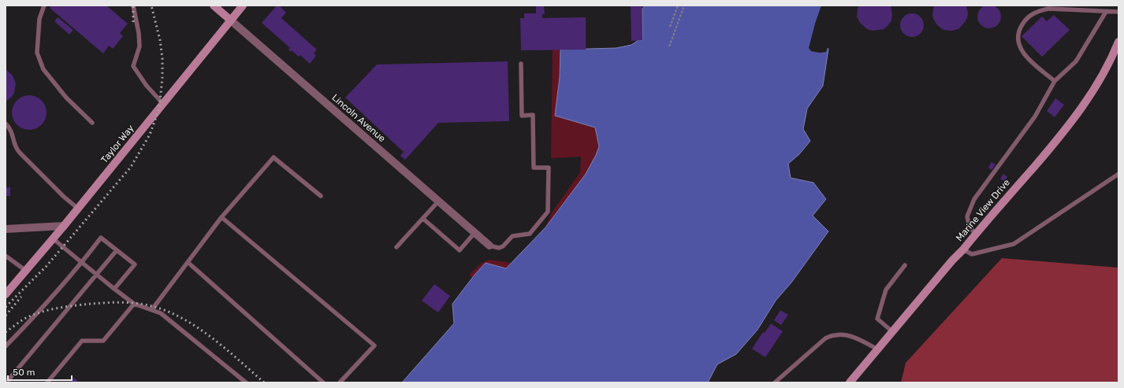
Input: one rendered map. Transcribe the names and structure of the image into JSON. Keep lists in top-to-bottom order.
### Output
{
  "streets": {
    "main road": ["Lincoln Avenue", "Taylor Way", "Marine View Drive"]
  },
  "crossings": [
    ["Lincoln Avenue", "Taylor Way"]
  ],
  "scale_bar": "50 m"
}
